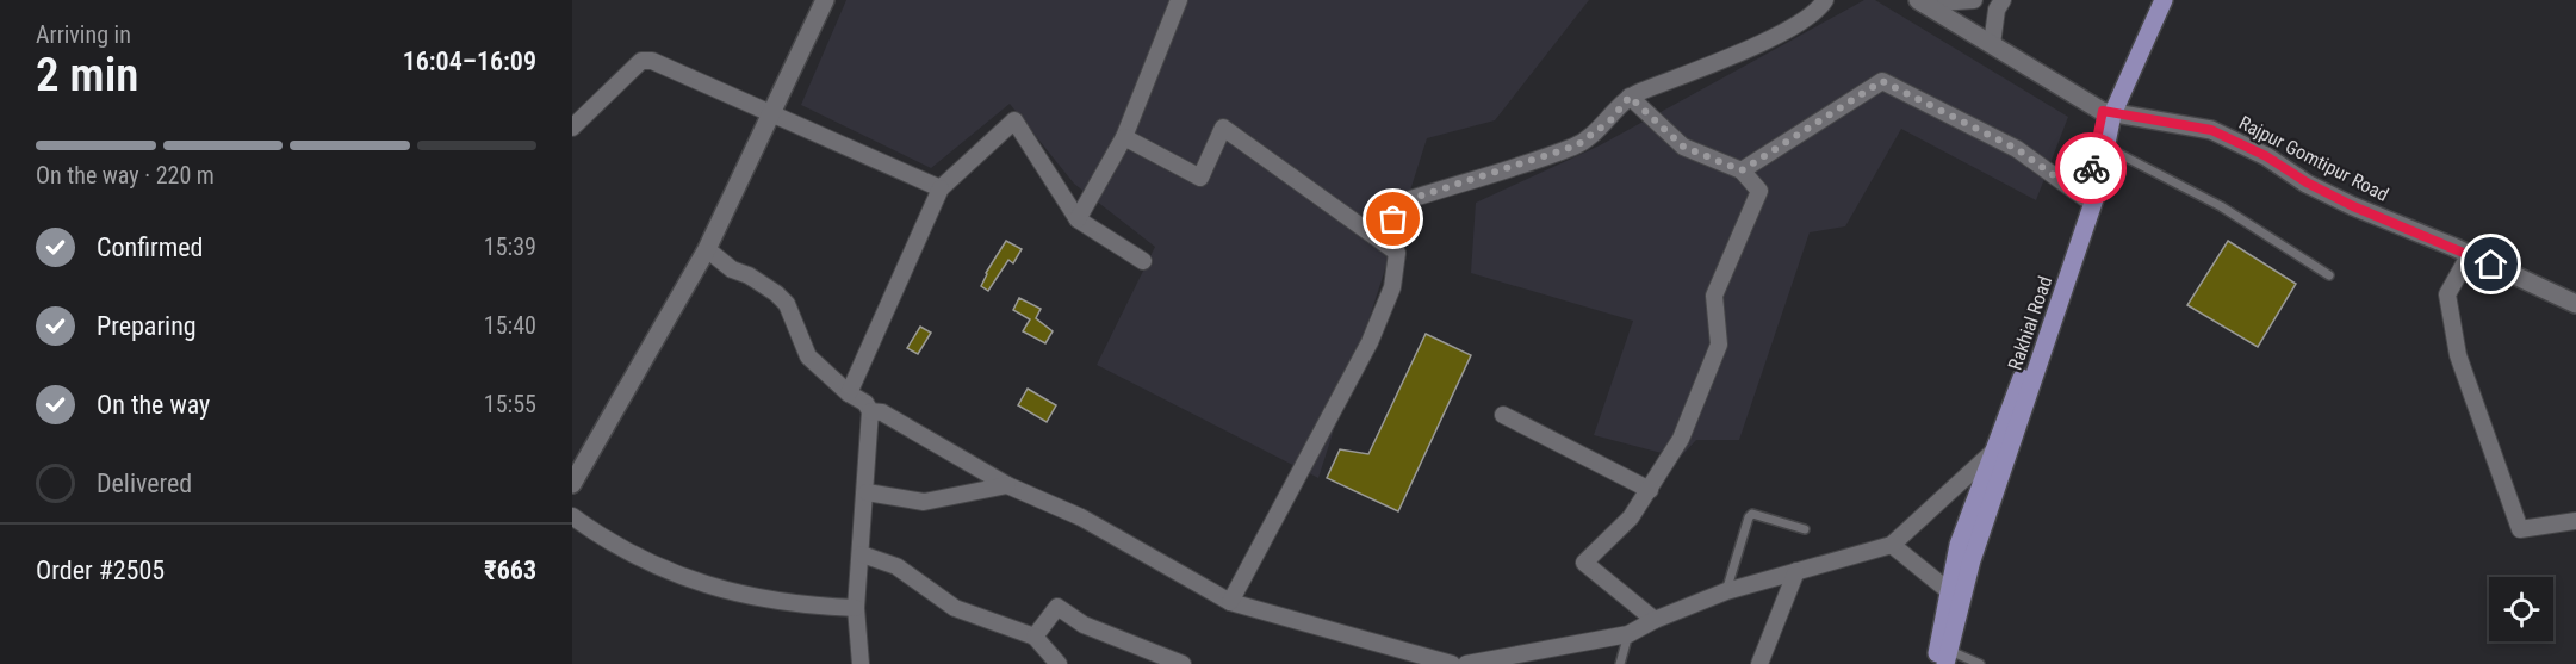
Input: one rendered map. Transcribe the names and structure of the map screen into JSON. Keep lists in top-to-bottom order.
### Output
{
  "streets": {
    "main road": ["Rajpur Gomtipur Road", "Rakhial Road"]
  },
  "crossings": [
    ["Rajpur Gomtipur Road", "Rakhial Road"]
  ],
  "page": {
    "heading": ["2 min", "Arriving in", "16:04–16:09"],
    "panel": ["Order #2505", "₹663"],
    "bar": "On the way · 220 m",
    "list": [
      ["Confirmed", "15:39"],
      ["Preparing", "15:40"],
      ["On the way", "15:55"],
      "Delivered"
    ]
  }
}
